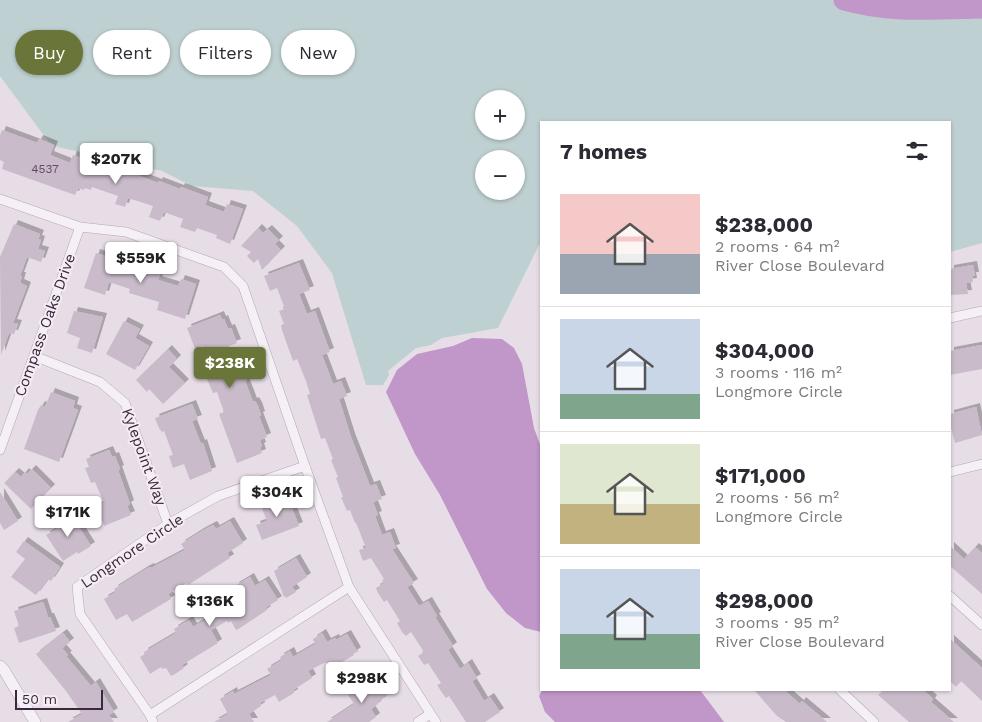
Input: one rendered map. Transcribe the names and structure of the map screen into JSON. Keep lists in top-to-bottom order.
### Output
{
  "streets": {
    "street": ["Compass Oaks Drive", "Kylepoint Way", "Longmore Circle"]
  },
  "crossings": [
    ["Compass Oaks Drive", "Kylepoint Way"],
    ["Kylepoint Way", "Longmore Circle"]
  ],
  "house_numbers": ["4537"],
  "scale_bar": "50 m",
  "page": {
    "chip": [
      "Buy",
      "Rent",
      "Filters",
      "New"
    ],
    "map_buttons": ["+", "−"],
    "heading": "7 homes",
    "price": [
      "$207K",
      "$559K",
      "$238K",
      "$304K",
      "$171K",
      "$136K",
      "$298K"
    ],
    "list": [
      {
        "name": "$238,000",
        "note": "2 rooms · 64 m² · River Close Boulevard"
      },
      {
        "name": "$304,000",
        "note": "3 rooms · 116 m² · Longmore Circle"
      },
      {
        "name": "$171,000",
        "note": "2 rooms · 56 m² · Longmore Circle"
      },
      {
        "name": "$298,000",
        "note": "3 rooms · 95 m² · River Close Boulevard"
      }
    ],
    "scale": "50 m"
  }
}
